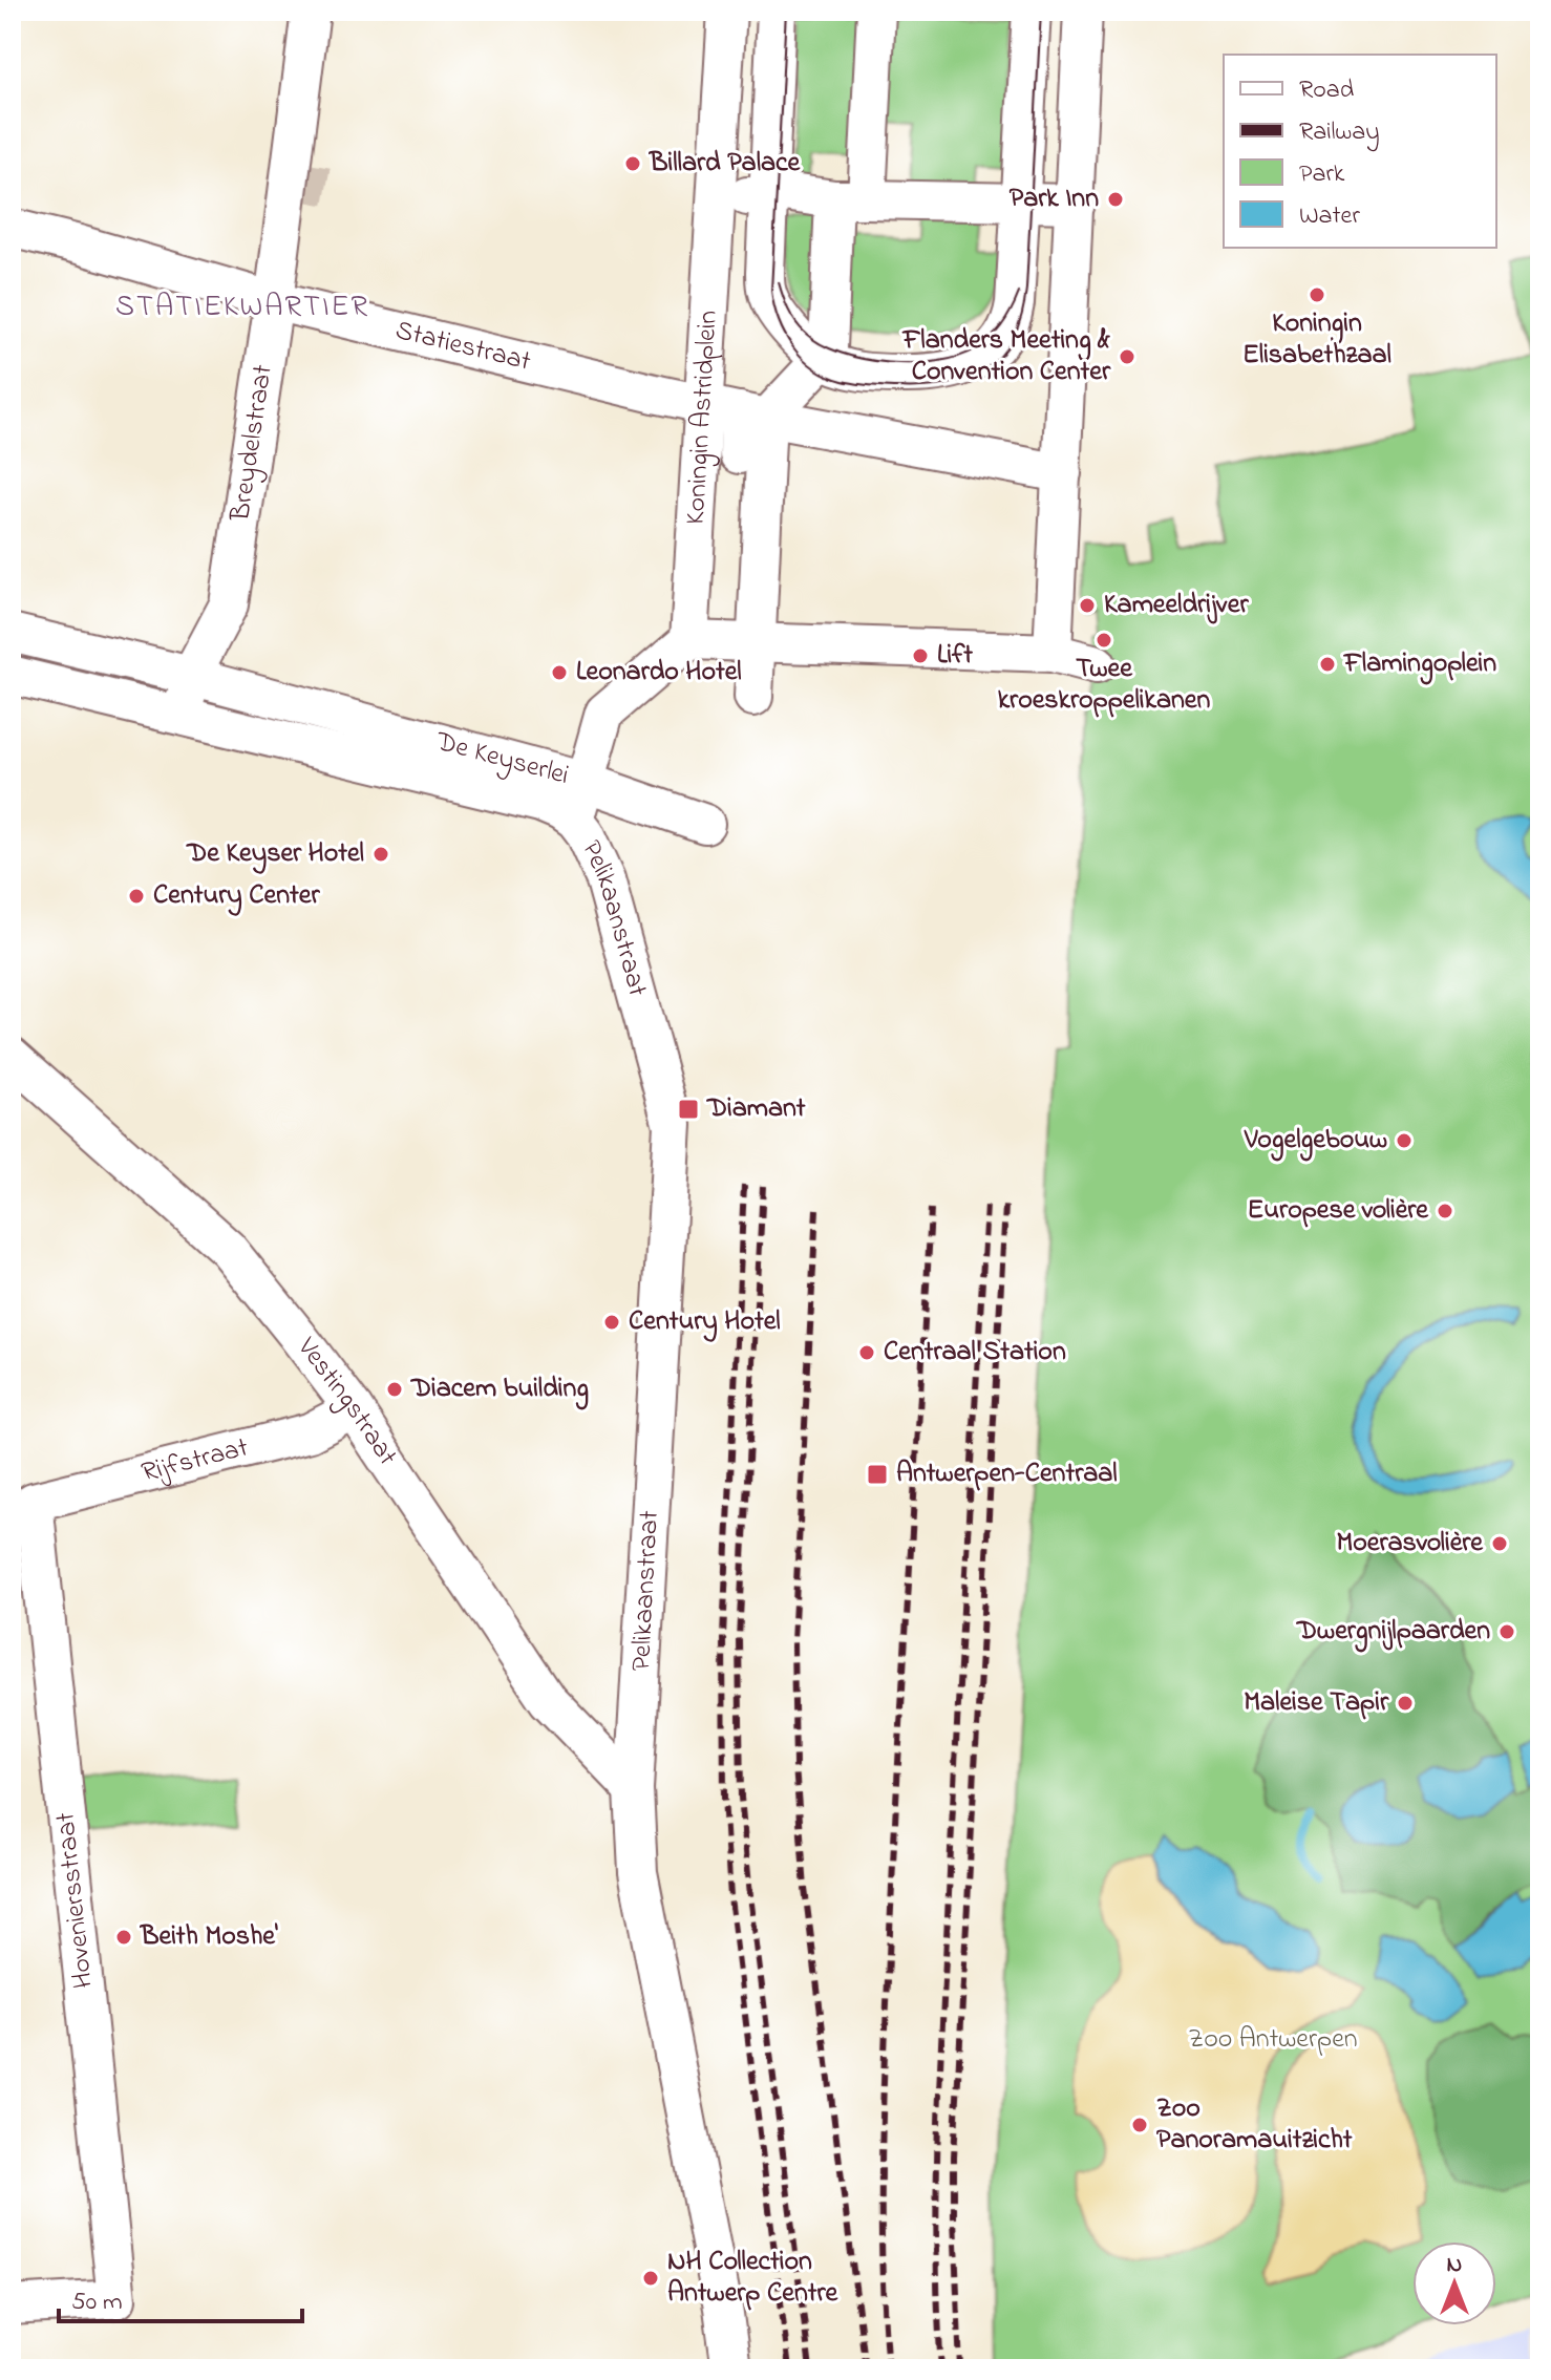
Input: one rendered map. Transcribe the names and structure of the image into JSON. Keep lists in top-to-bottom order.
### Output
{
  "streets": {
    "street": [
      "Statiestraat",
      "Koningin Astridplein",
      "Breydelstraat",
      "De Keyserlei",
      "Pelikaanstraat",
      "Vestingstraat",
      "Rijfstraat",
      "Hoveniersstraat"
    ]
  },
  "crossings": [
    ["Statiestraat", "Koningin Astridplein"],
    ["Statiestraat", "Breydelstraat"],
    ["Breydelstraat", "De Keyserlei"],
    ["De Keyserlei", "Pelikaanstraat"],
    ["Pelikaanstraat", "Vestingstraat"],
    ["Vestingstraat", "Rijfstraat"],
    ["Rijfstraat", "Hoveniersstraat"]
  ],
  "districts": ["STATIEKWARTIER"],
  "parks": ["Zoo Antwerpen"],
  "places": {
    "other": [
      "Billard Palace",
      "Park Inn",
      "Koningin Elisabethzaal",
      "Flanders Meeting & Convention Center",
      "Kameeldrijver",
      "Twee kroeskroppelikanen",
      "Lift",
      "Flamingoplein",
      "Leonardo Hotel",
      "De Keyser Hotel",
      "Century Center",
      "Vogelgebouw",
      "Europese volière",
      "Century Hotel",
      "Centraal Station",
      "Diacem building",
      "Moerasvolière",
      "Dwergnijlpaarden",
      "Maleise Tapir",
      "Beith Moshe'",
      "Zoo Panoramauitzicht",
      "NH Collection Antwerp Centre"
    ],
    "transit": ["Diamant", "Antwerpen-Centraal"]
  },
  "legend": [
    "Road",
    "Railway",
    "Park",
    "Water"
  ],
  "scale_bar": "50 m",
  "north": "top"
}
